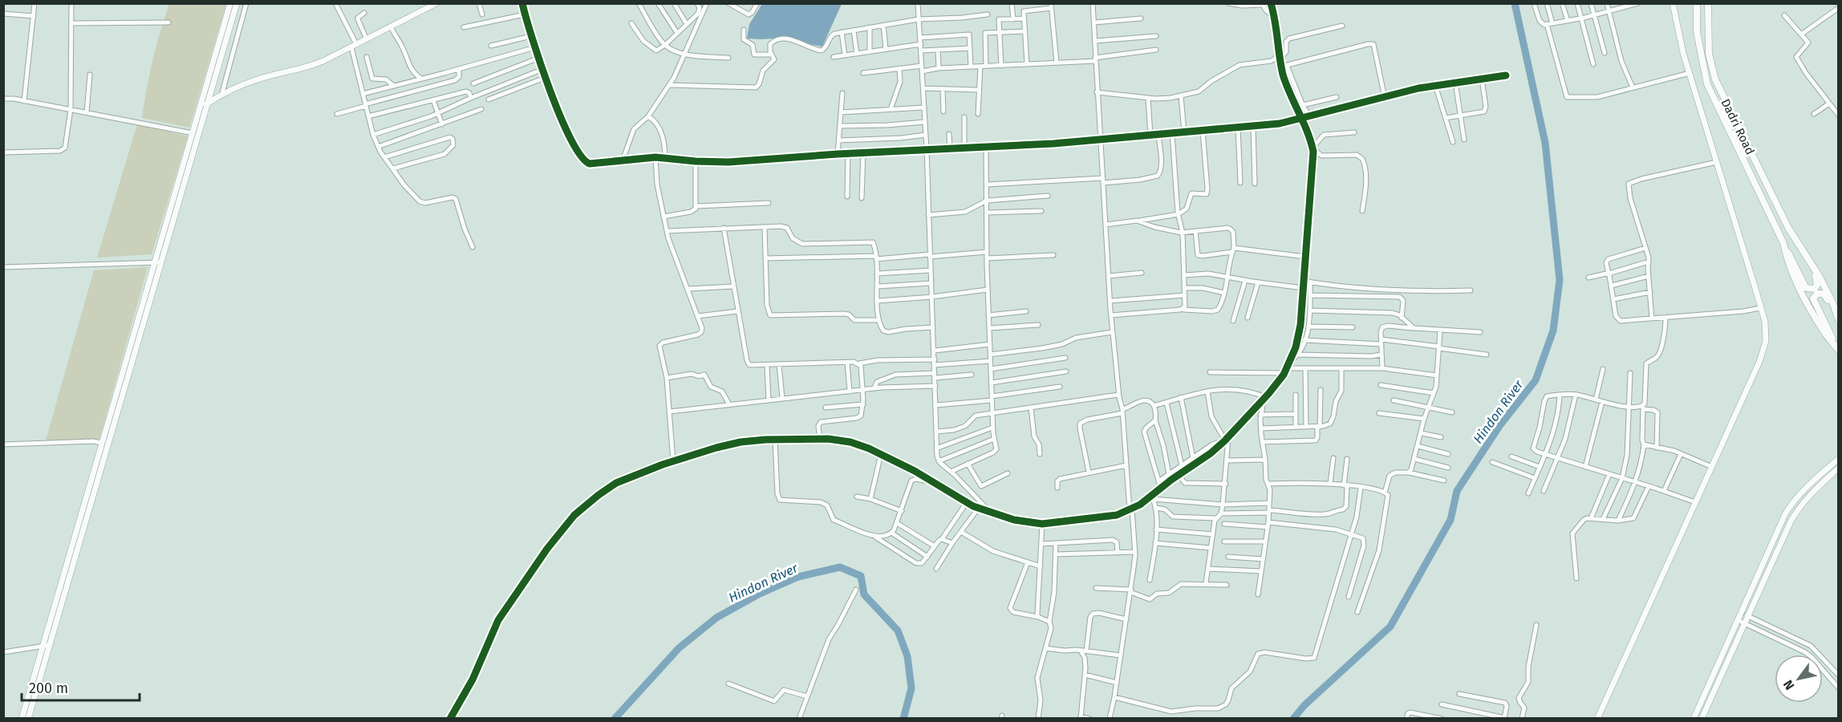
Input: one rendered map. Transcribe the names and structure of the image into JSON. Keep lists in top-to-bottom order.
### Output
{
  "streets": {
    "main road": ["Dadri Road"]
  },
  "water": ["Hindon River"],
  "scale_bar": "200 m",
  "north": "bottom left"
}
